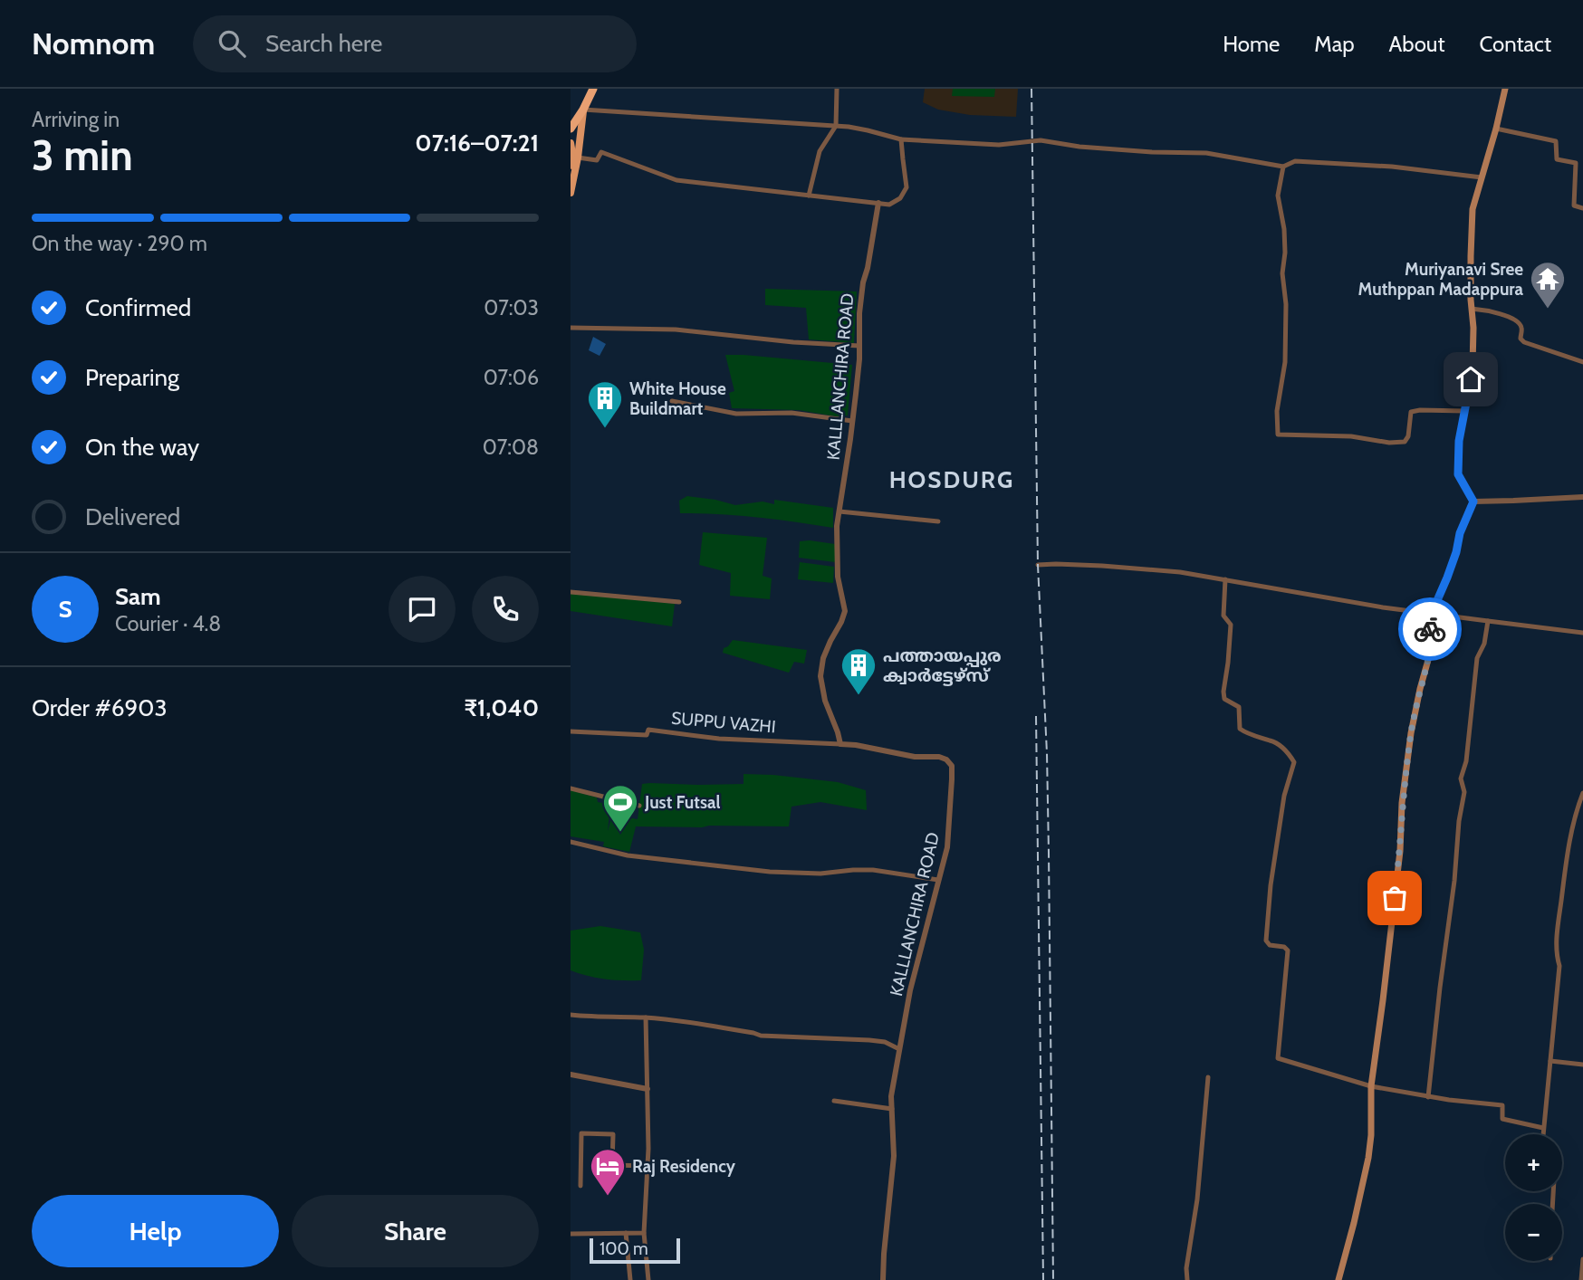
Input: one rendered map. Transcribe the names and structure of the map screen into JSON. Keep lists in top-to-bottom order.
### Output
{
  "streets": {
    "street": ["KALLLANCHIRA ROAD", "SUPPU VAZHI"]
  },
  "crossings": [
    ["KALLLANCHIRA ROAD", "SUPPU VAZHI"]
  ],
  "districts": ["HOSDURG"],
  "places": {
    "temple": ["Muriyanavi Sree Muthppan Madappura"],
    "building": ["White House Buildmart", "പത്തായപ്പുര ക്വാർട്ടേഴ്സ്"],
    "sports": ["Just Futsal"],
    "hotel": ["Raj Residency"]
  },
  "scale_bar": "100 m",
  "page": {
    "header": "Nomnom",
    "search": "Search here",
    "nav": [
      "Home",
      "Map",
      "About",
      "Contact"
    ],
    "heading": ["3 min", "Arriving in", "07:16–07:21"],
    "panel": [
      "Sam",
      "Courier · 4.8",
      "Order #6903",
      "₹1,040"
    ],
    "bar": "On the way · 290 m",
    "list": [
      ["Confirmed", "07:03"],
      ["Preparing", "07:06"],
      ["On the way", "07:08"],
      "Delivered"
    ],
    "round": "S",
    "map_buttons": ["+", "−"],
    "buttons": ["Help", "Share"],
    "scale": "100 m"
  }
}
